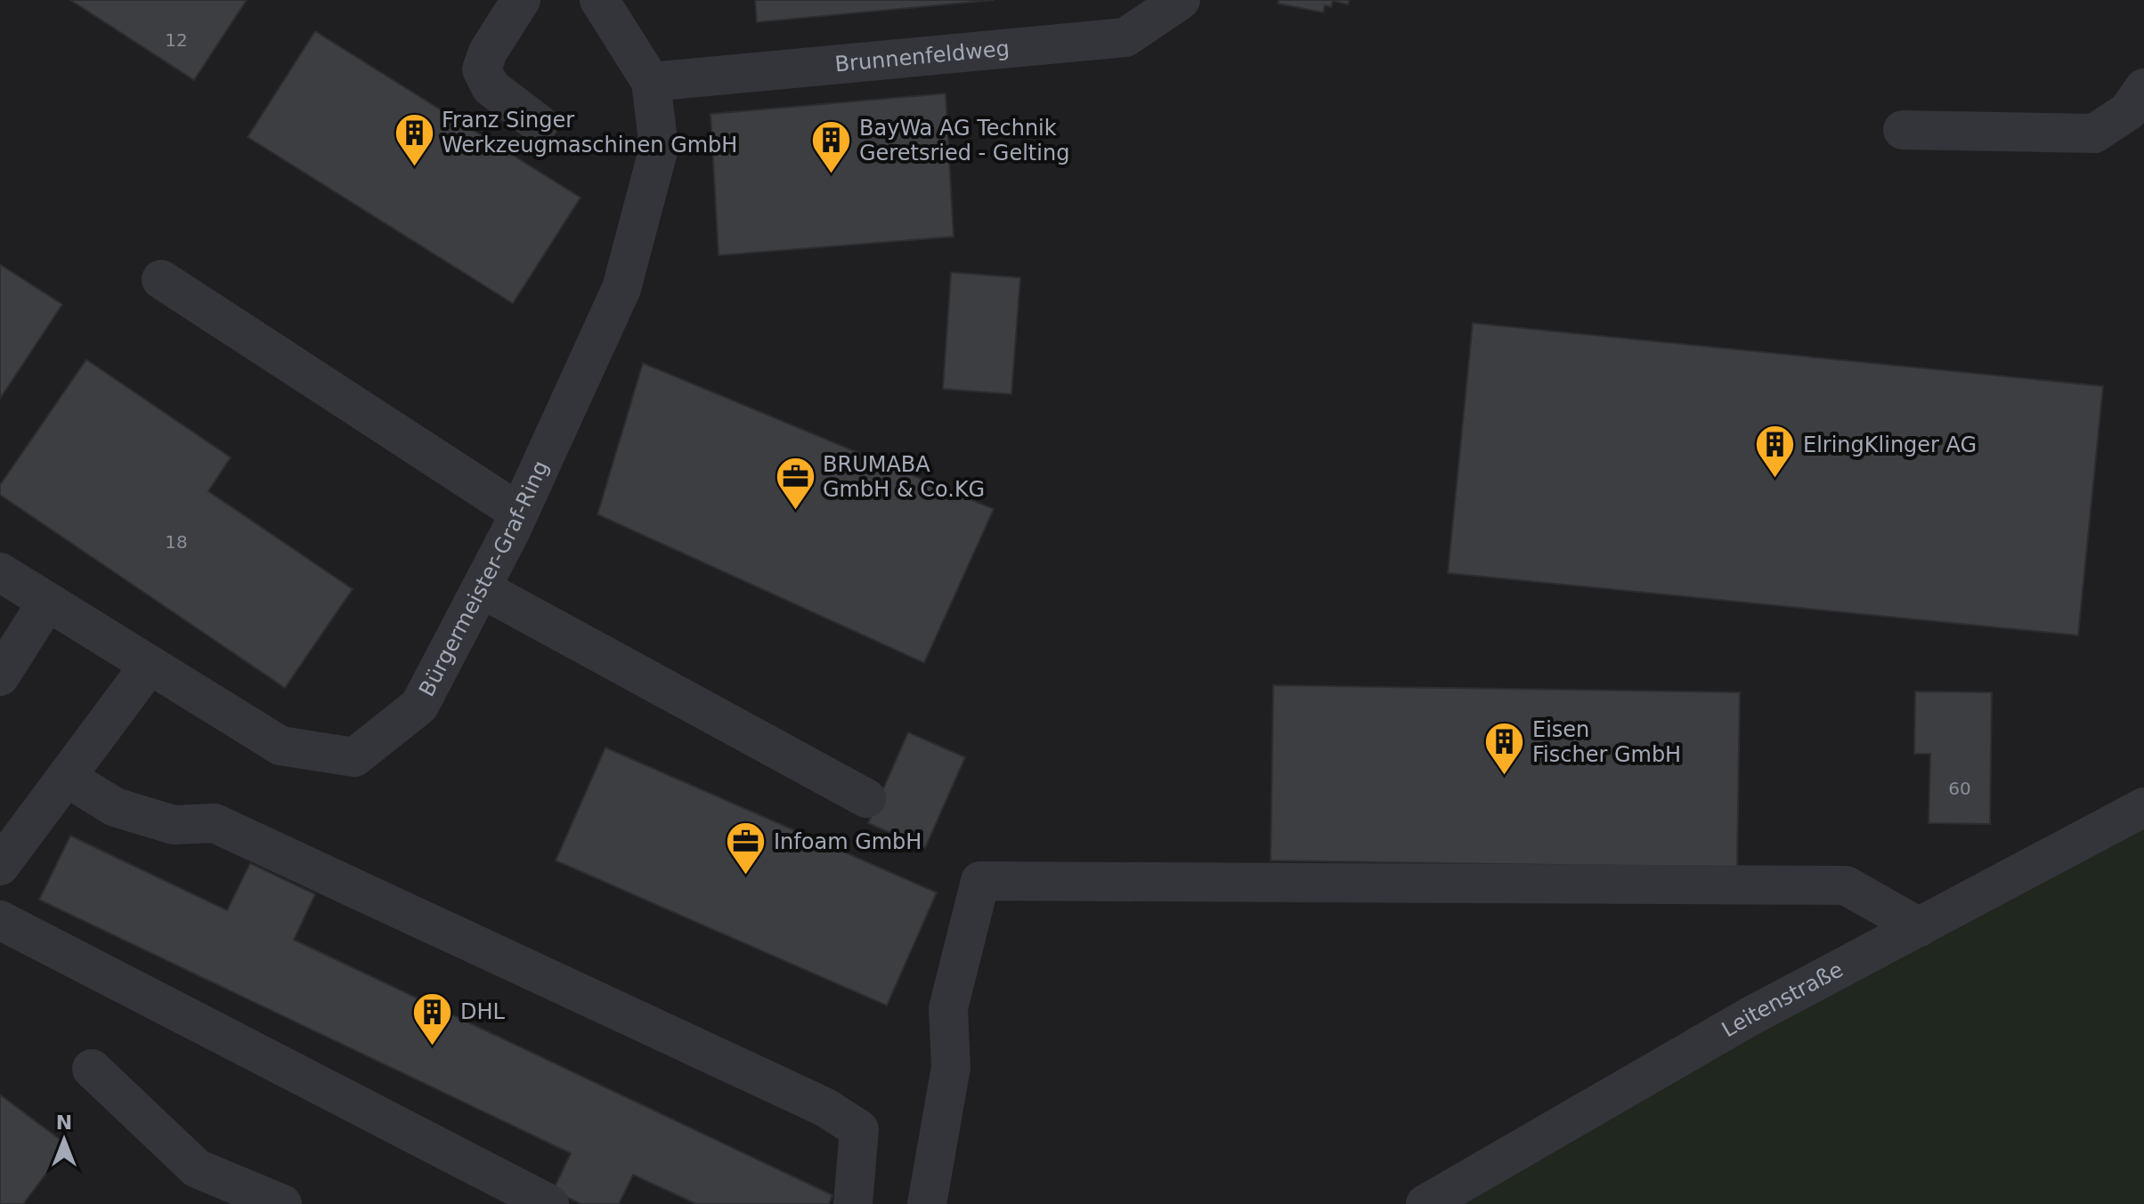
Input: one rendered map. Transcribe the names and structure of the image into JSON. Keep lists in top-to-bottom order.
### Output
{
  "streets": {
    "street": ["Brunnenfeldweg", "Bürgermeister-Graf-Ring", "Leitenstraße"]
  },
  "crossings": [
    ["Brunnenfeldweg", "Bürgermeister-Graf-Ring"]
  ],
  "places": {
    "building": [
      "Franz Singer Werkzeugmaschinen GmbH",
      "BayWa AG Technik Geretsried - Gelting",
      "ElringKlinger AG",
      "Eisen Fischer GmbH",
      "DHL"
    ],
    "office": ["BRUMABA GmbH & Co.KG", "Infoam GmbH"]
  },
  "house_numbers": ["12", "18", "60"],
  "north": "top"
}
